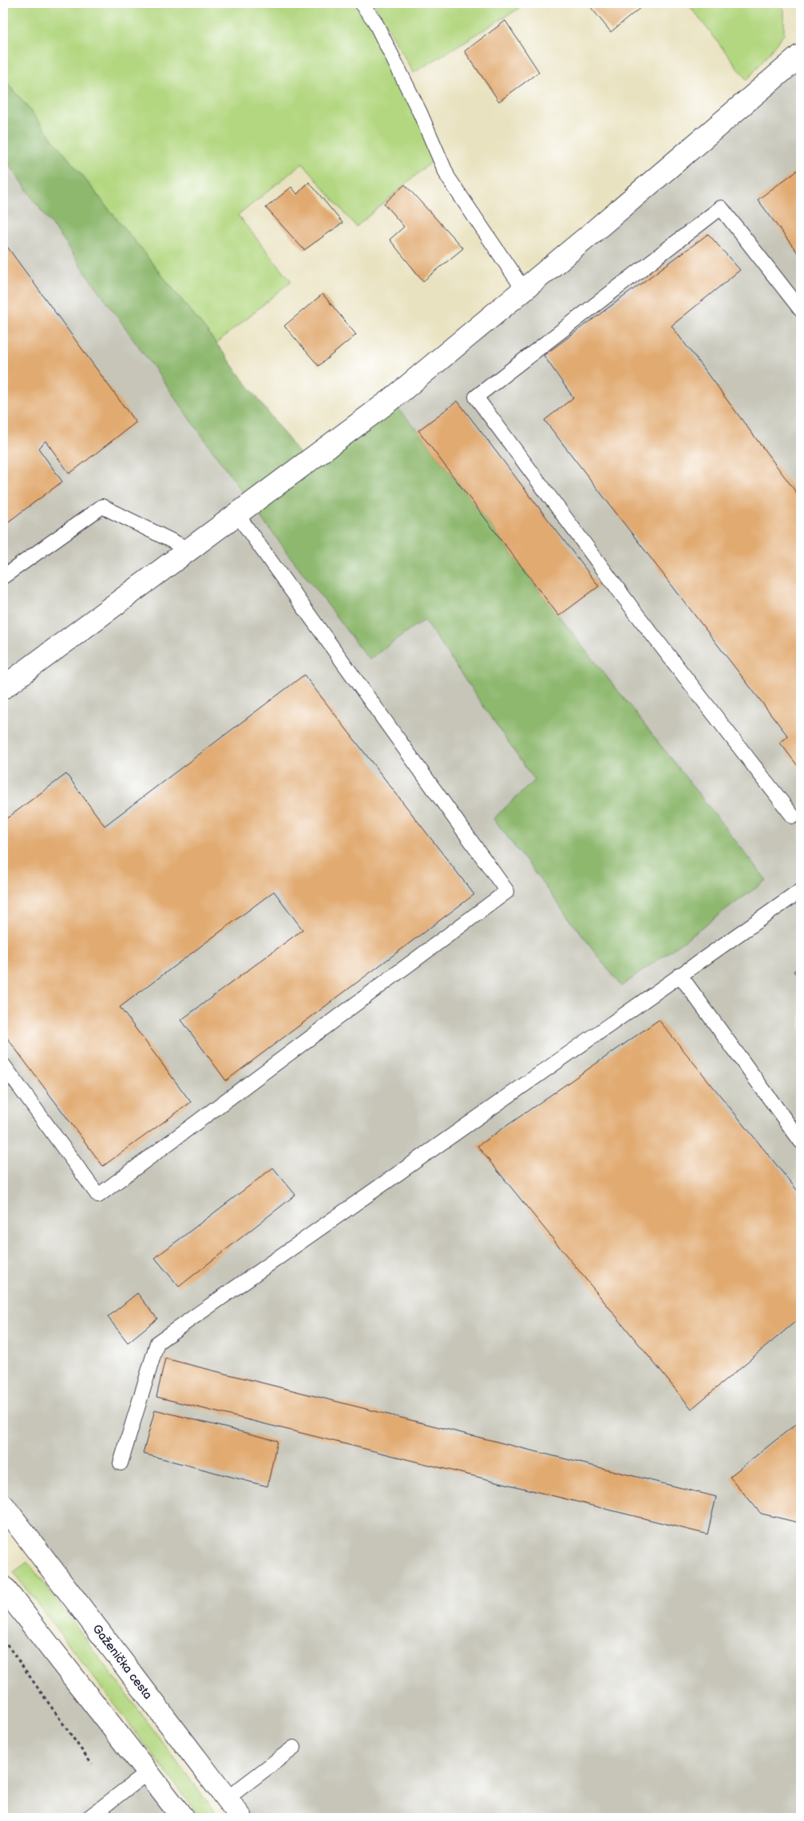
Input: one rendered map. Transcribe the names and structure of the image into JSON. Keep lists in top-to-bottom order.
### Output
{
  "streets": {
    "street": ["Gaženička cesta"]
  }
}
